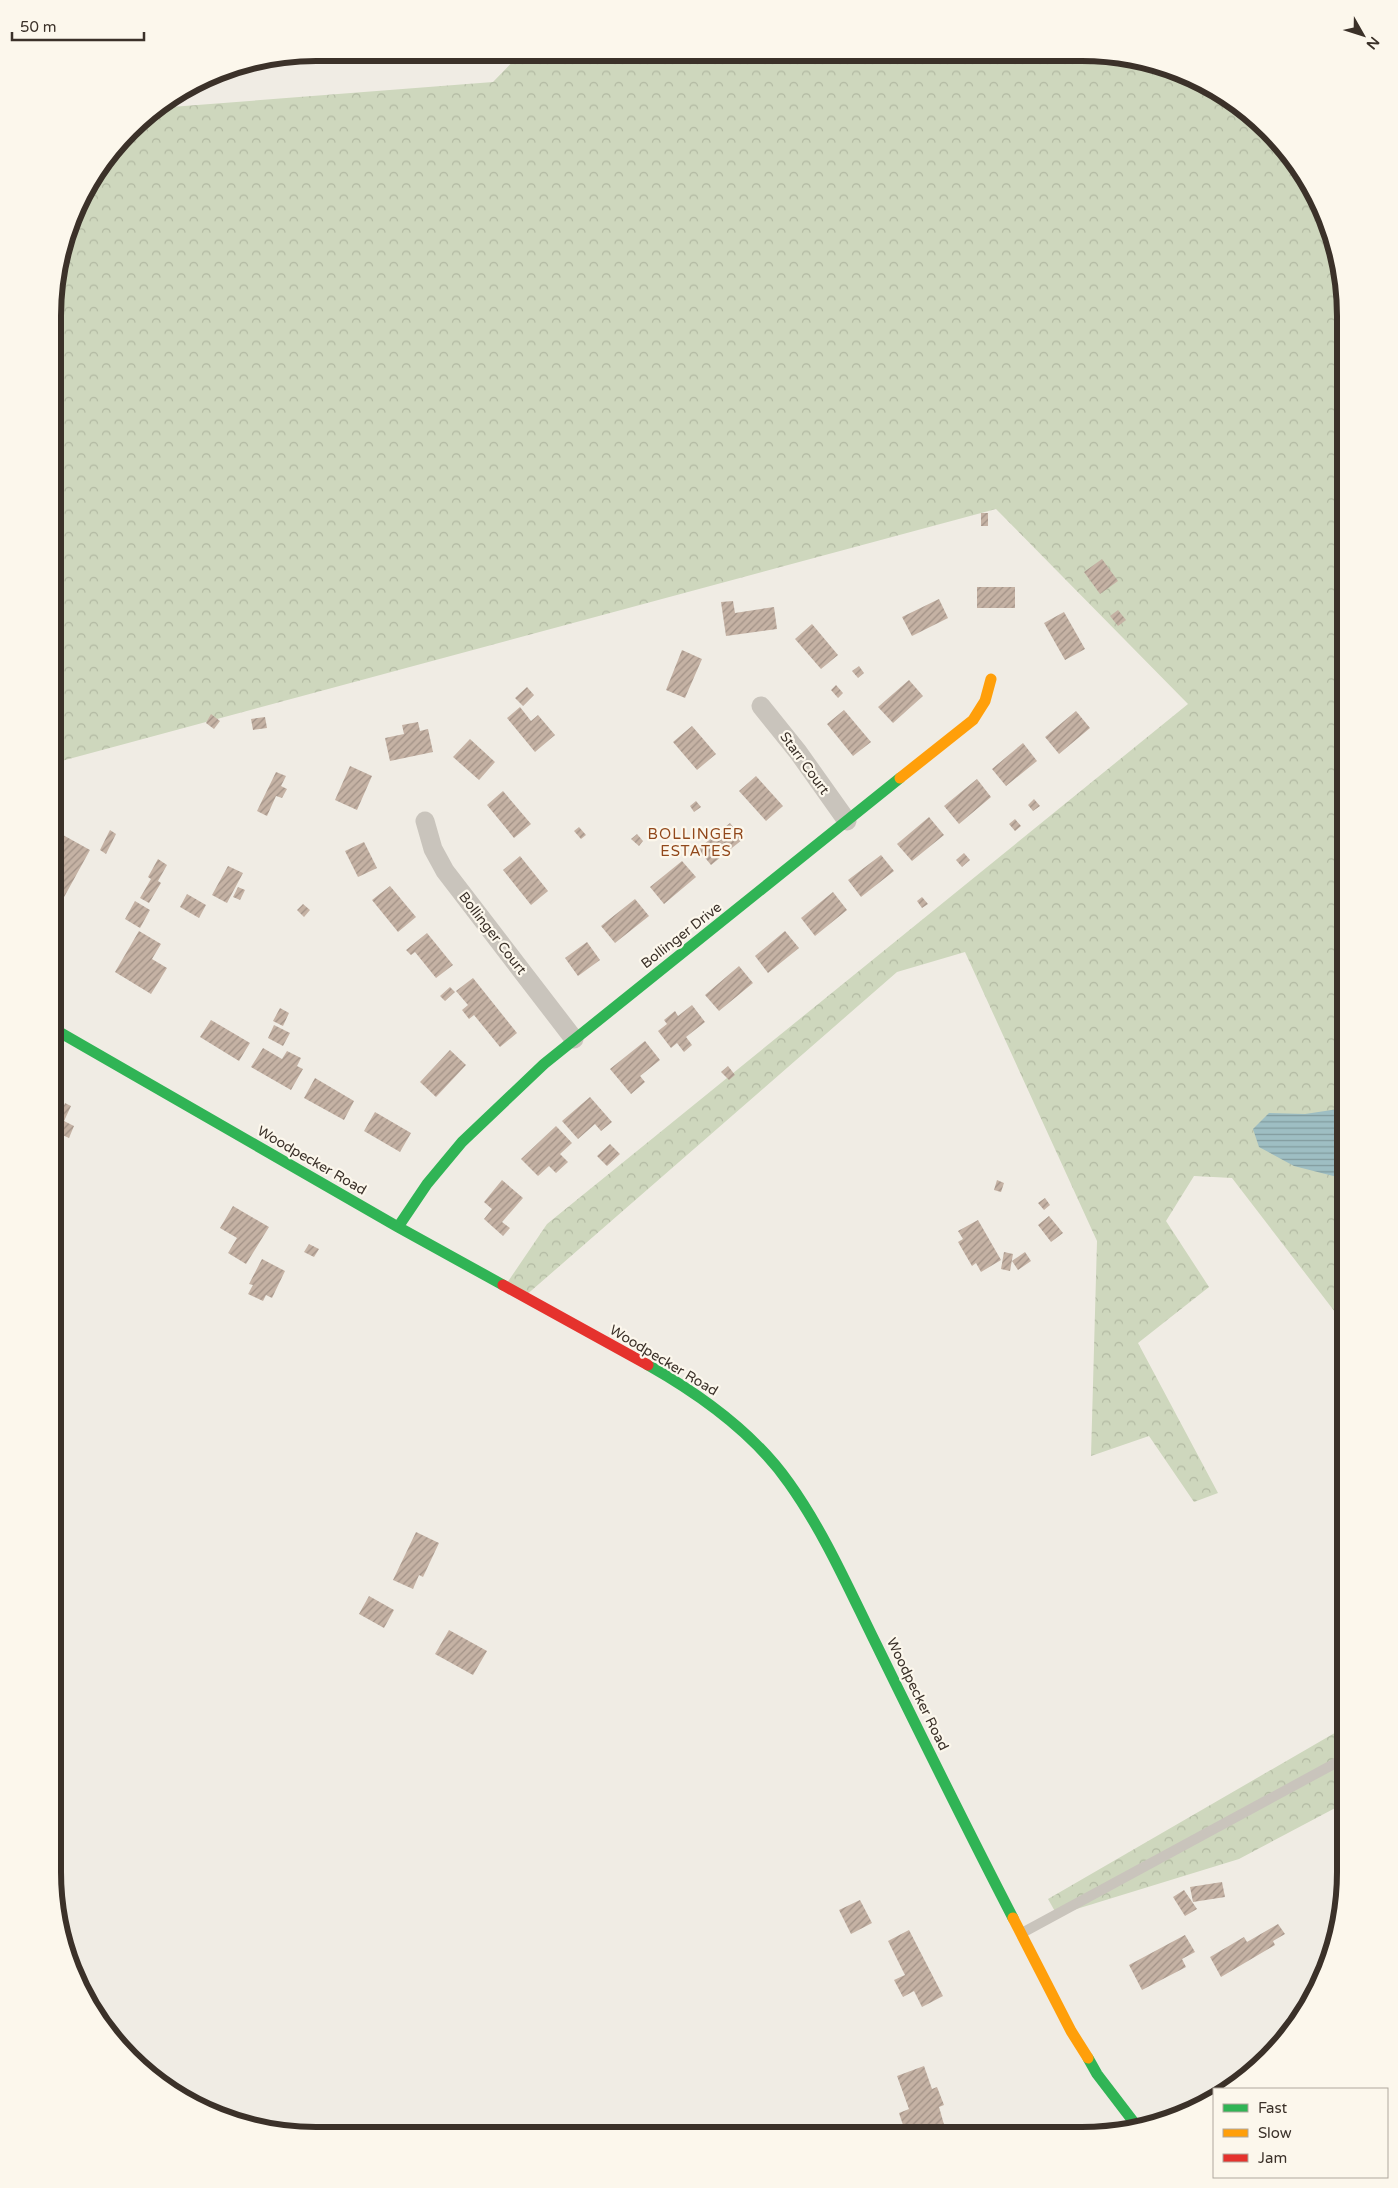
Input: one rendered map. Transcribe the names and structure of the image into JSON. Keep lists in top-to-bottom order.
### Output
{
  "streets": {
    "main road": ["Bollinger Drive", "Woodpecker Road"],
    "street": ["Starr Court", "Bollinger Court"]
  },
  "crossings": [
    ["Starr Court", "Bollinger Drive"],
    ["Bollinger Court", "Bollinger Drive"],
    ["Bollinger Drive", "Woodpecker Road"]
  ],
  "districts": ["BOLLINGER ESTATES"],
  "legend": ["Fast", "Slow", "Jam"],
  "scale_bar": "50 m",
  "north": "bottom right"
}
